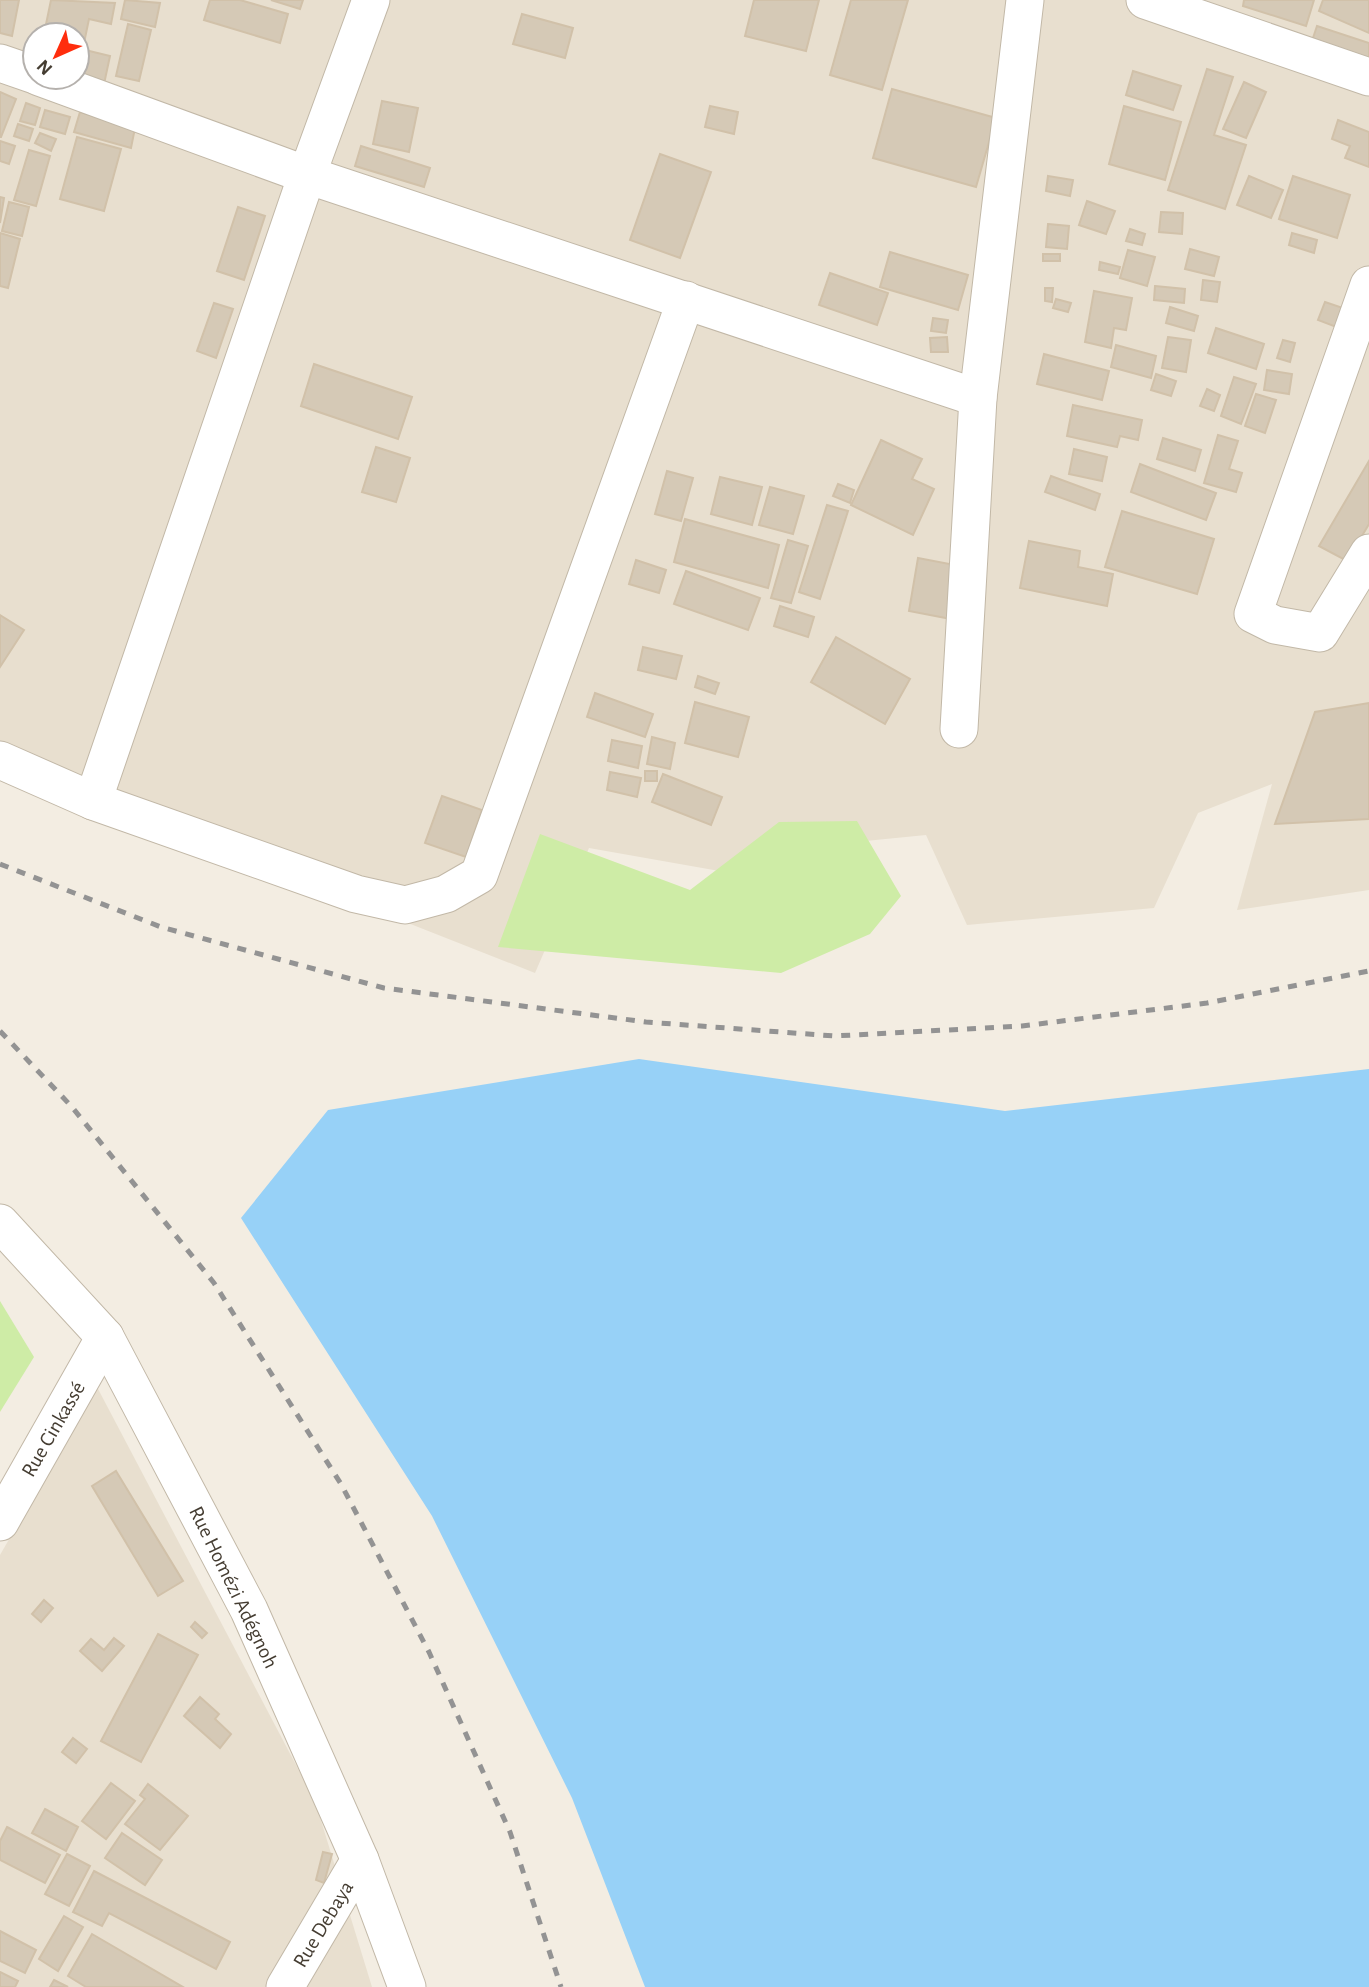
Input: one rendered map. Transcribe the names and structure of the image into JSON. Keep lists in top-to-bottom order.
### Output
{
  "streets": {
    "street": ["Rue Cinkassé", "Rue Homézi Adégnoh", "Rue Debaya"]
  },
  "crossings": [
    ["Rue Cinkassé", "Rue Homézi Adégnoh"],
    ["Rue Homézi Adégnoh", "Rue Debaya"]
  ],
  "north": "bottom left"
}
